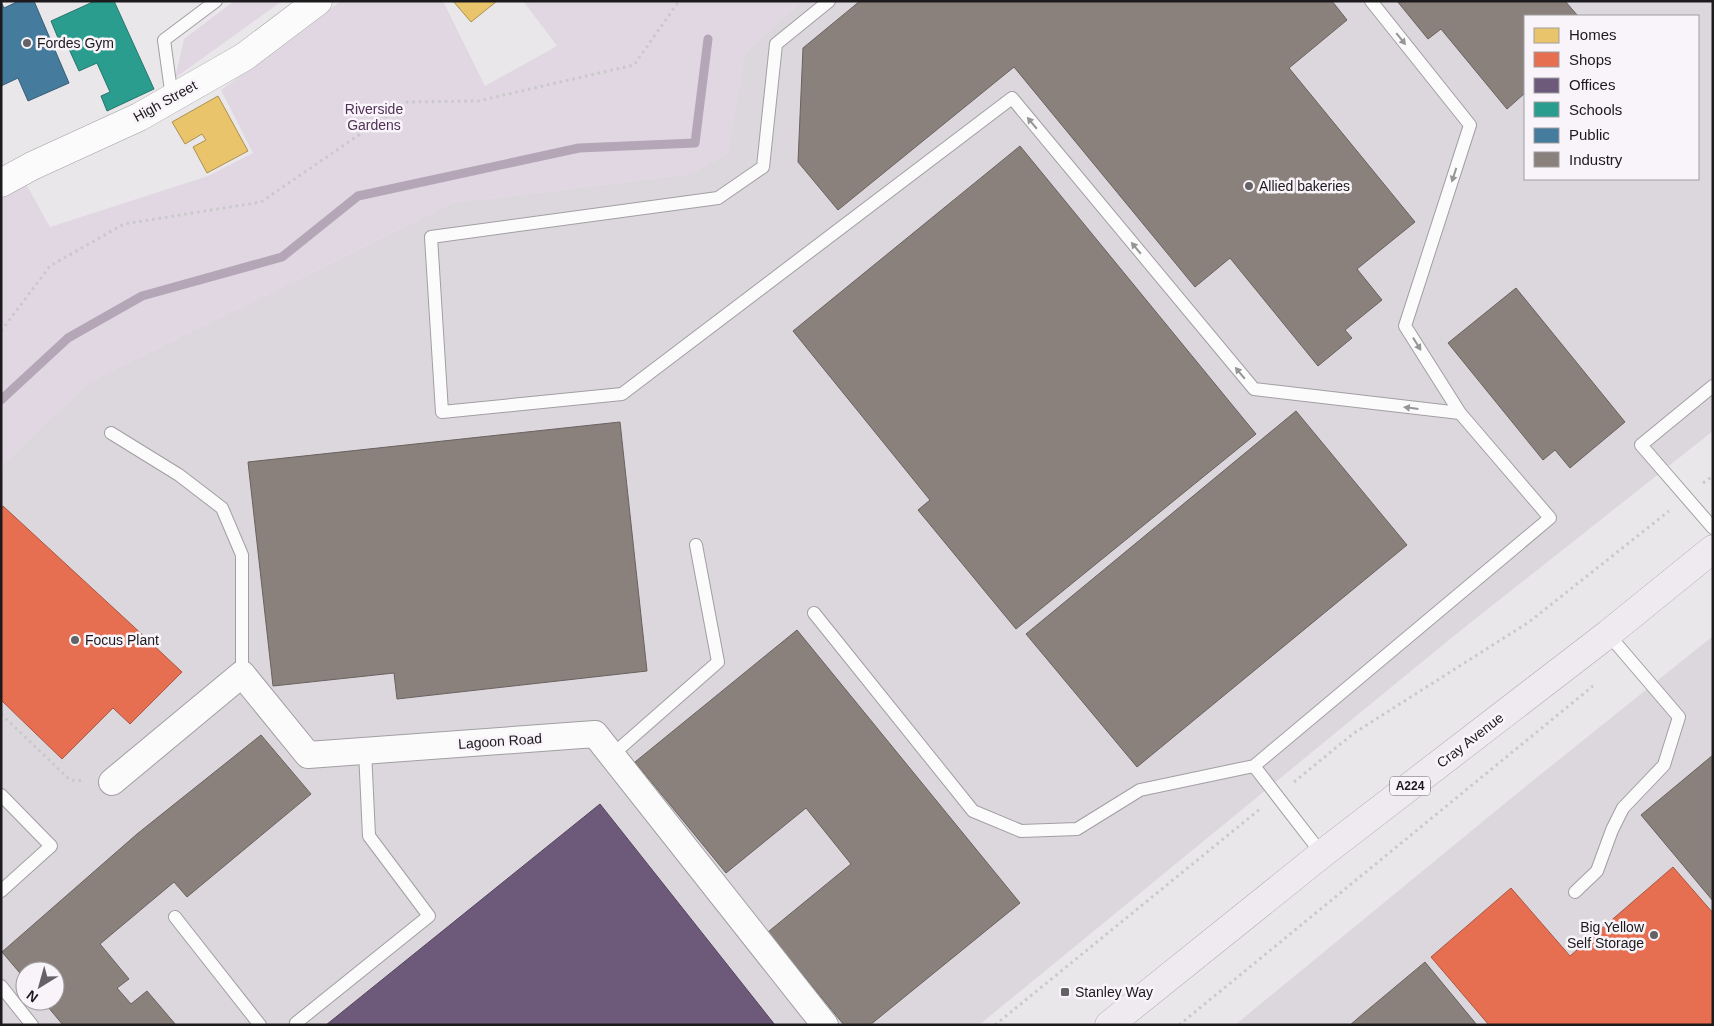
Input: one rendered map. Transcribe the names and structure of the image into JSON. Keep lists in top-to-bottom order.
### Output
{
  "streets": {
    "main road": ["Cray Avenue", "A224"],
    "street": ["High Street", "Lagoon Road"]
  },
  "parks": ["Riverside Gardens"],
  "places": {
    "other": [
      "Fordes Gym",
      "Allied bakeries",
      "Focus Plant",
      "Big Yellow Self Storage"
    ],
    "transit": ["Stanley Way"]
  },
  "legend": [
    "Homes",
    "Shops",
    "Offices",
    "Schools",
    "Public",
    "Industry"
  ],
  "north": "bottom left"
}
